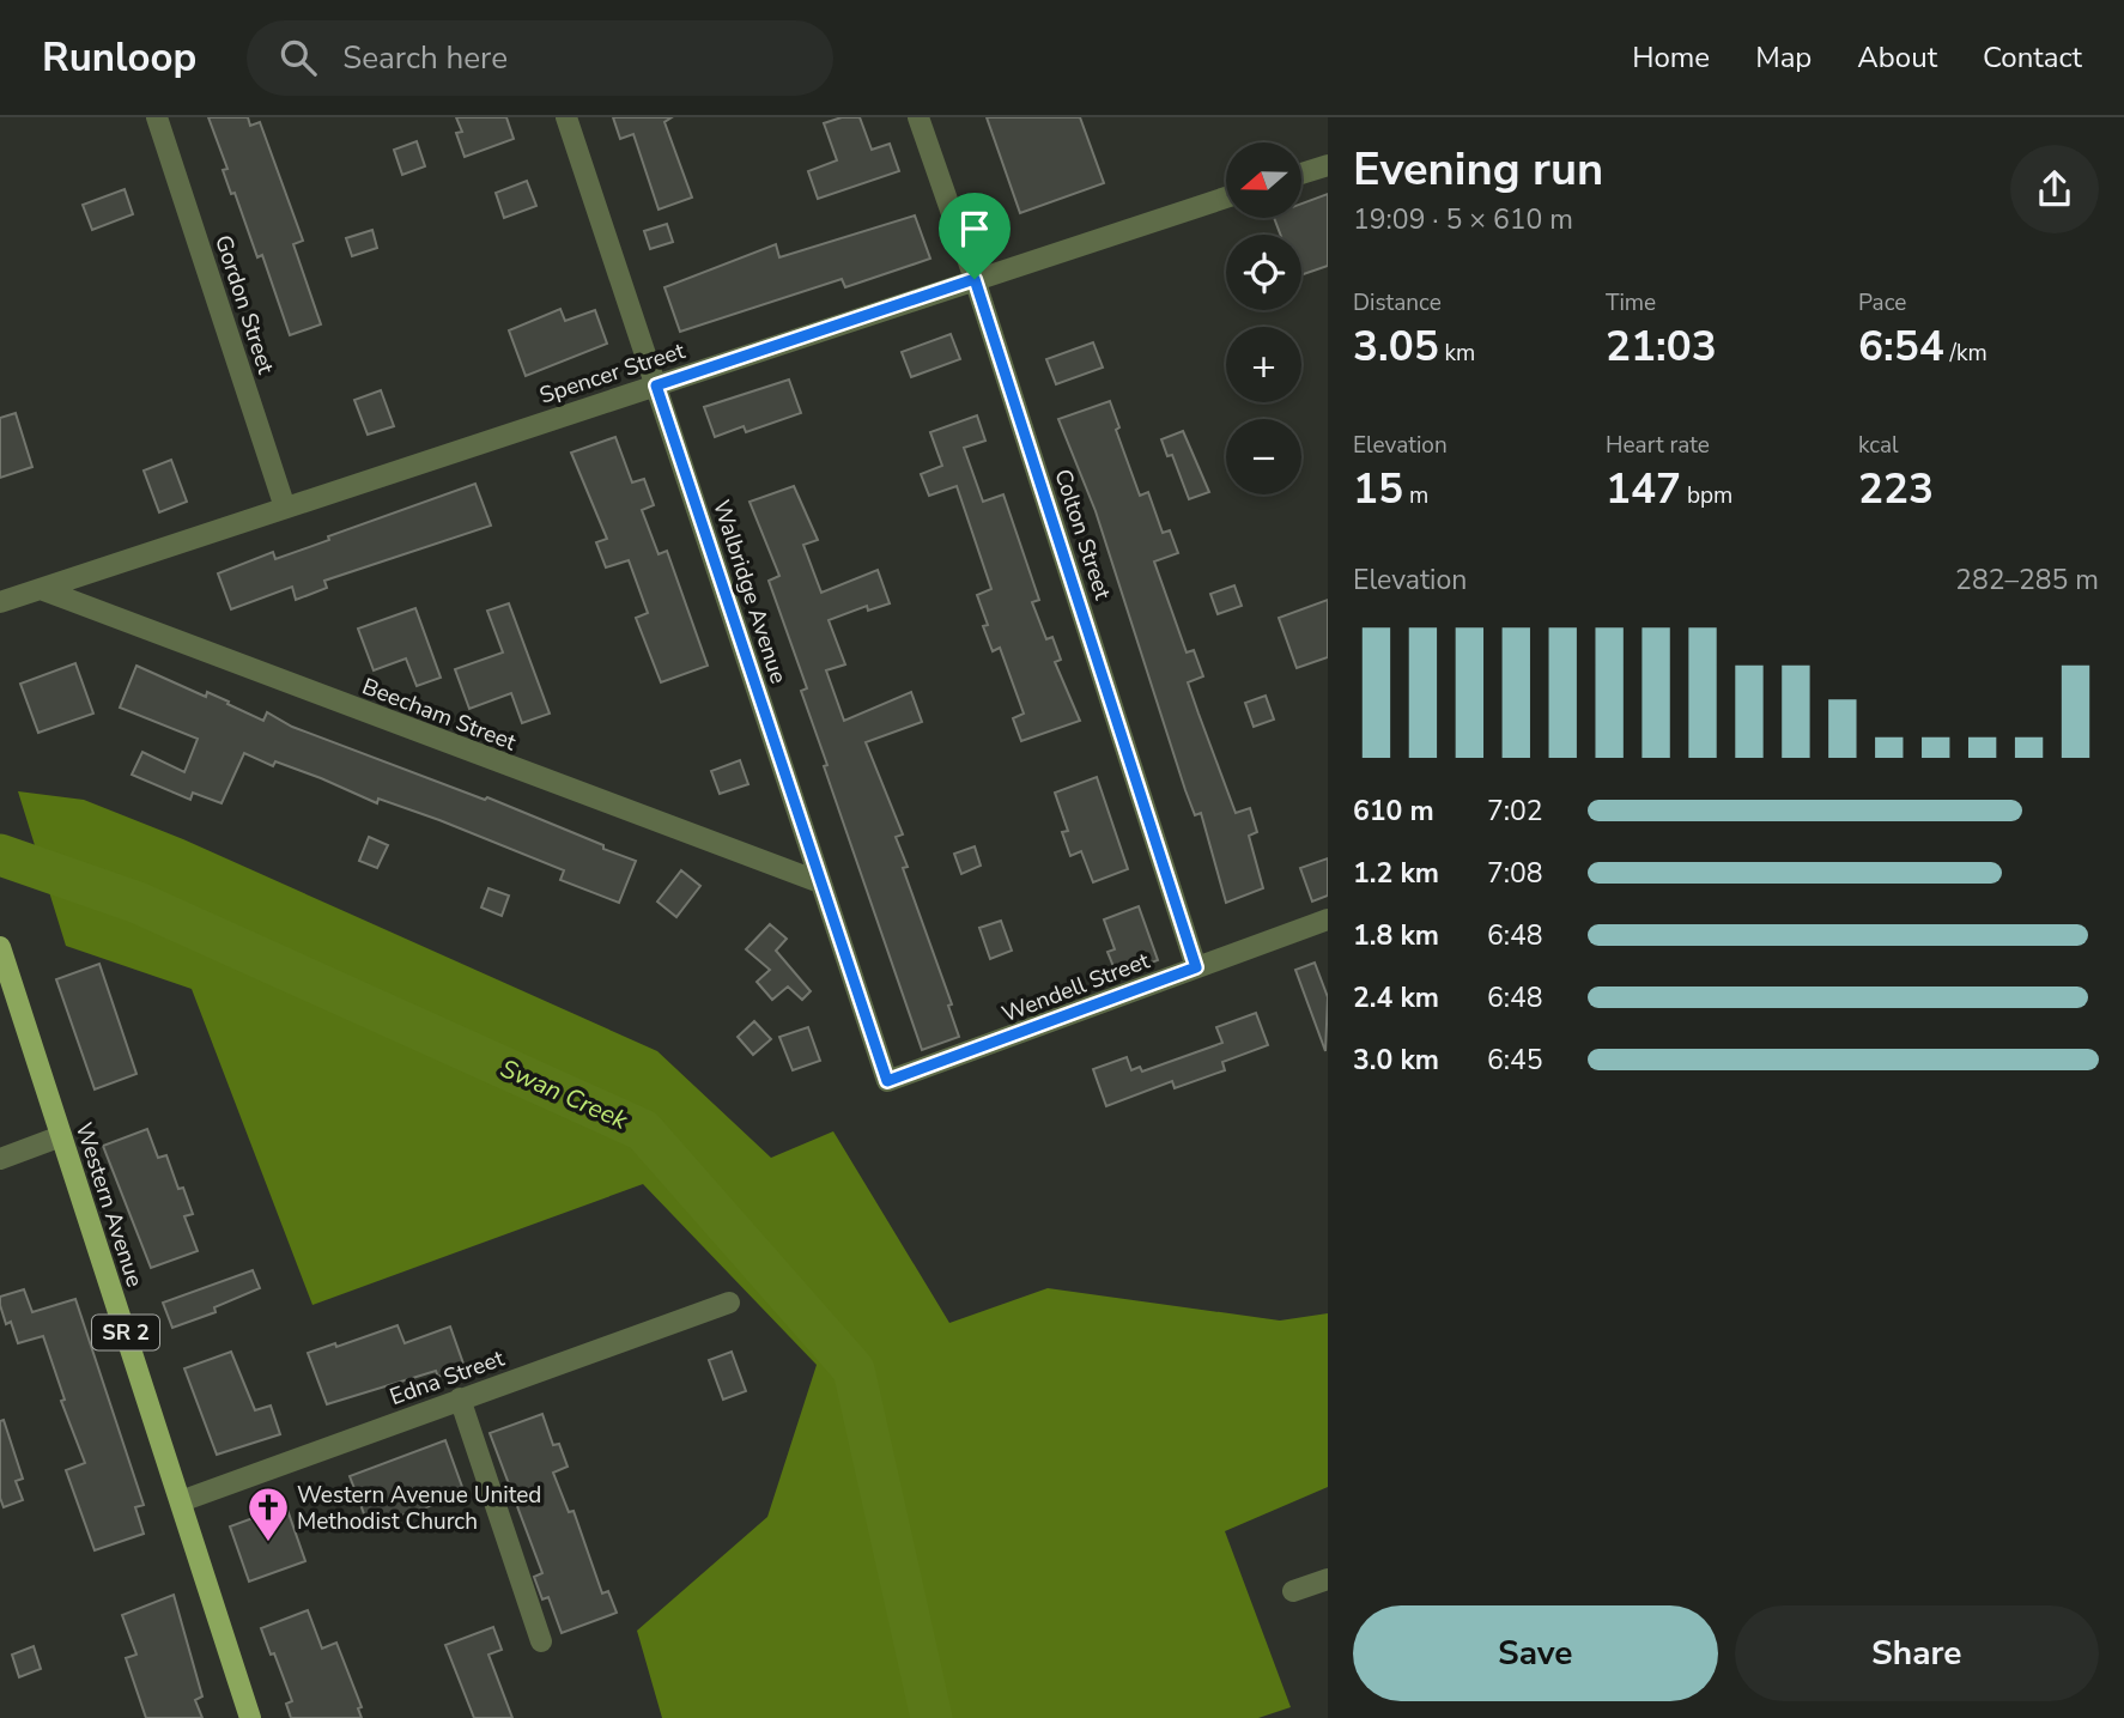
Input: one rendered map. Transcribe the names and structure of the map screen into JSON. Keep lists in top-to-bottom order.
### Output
{
  "streets": {
    "main road": ["Western Avenue", "SR 2"],
    "street": [
      "Gordon Street",
      "Spencer Street",
      "Colton Street",
      "Walbridge Avenue",
      "Beecham Street",
      "Wendell Street",
      "Edna Street"
    ]
  },
  "crossings": [
    ["Gordon Street", "Spencer Street"],
    ["Spencer Street", "Colton Street"],
    ["Spencer Street", "Walbridge Avenue"],
    ["Spencer Street", "Beecham Street"],
    ["Colton Street", "Wendell Street"],
    ["Walbridge Avenue", "Beecham Street"],
    ["Walbridge Avenue", "Wendell Street"],
    ["Western Avenue", "Edna Street"]
  ],
  "water": ["Swan Creek"],
  "places": {
    "church": ["Western Avenue United Methodist Church"]
  },
  "north": "left",
  "page": {
    "header": "Runloop",
    "search": "Search here",
    "nav": [
      "Home",
      "Map",
      "About",
      "Contact"
    ],
    "heading": ["Evening run", "19:09 · 5 × 610 m"],
    "map_buttons": ["+", "−"],
    "stats": [
      ["Distance", "3.05 km"],
      ["Time", "21:03"],
      ["Pace", "6:54 /km"],
      ["Elevation", "15 m"],
      ["Heart rate", "147 bpm"],
      ["kcal", "223"]
    ],
    "chart": ["Elevation", "282–285 m"],
    "list": [
      {
        "name": "610 m",
        "note": "7:02"
      },
      {
        "name": "1.2 km",
        "note": "7:08"
      },
      {
        "name": "1.8 km",
        "note": "6:48"
      },
      {
        "name": "2.4 km",
        "note": "6:48"
      },
      {
        "name": "3.0 km",
        "note": "6:45"
      }
    ],
    "buttons": ["Save", "Share"]
  }
}
